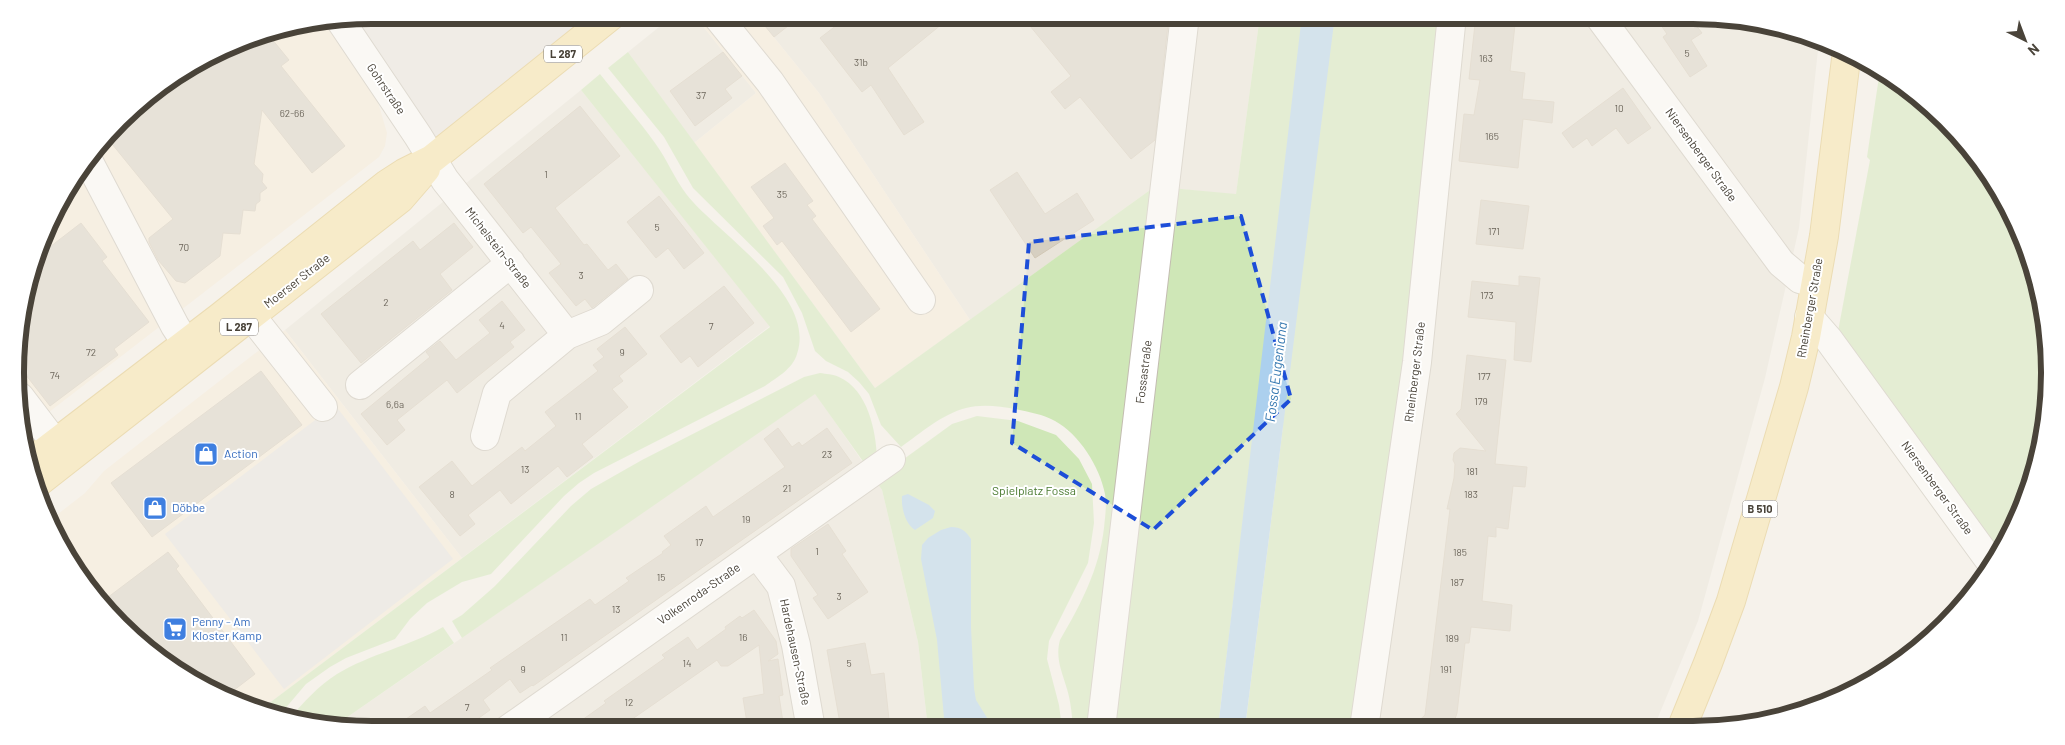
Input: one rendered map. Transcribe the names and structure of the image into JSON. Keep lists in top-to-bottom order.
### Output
{
  "streets": {
    "main road": [
      "L 287",
      "Moerser Straße",
      "Rheinberger Straße",
      "B 510"
    ],
    "street": [
      "Gohrstraße",
      "Niersenberger Straße",
      "Michelstein-Straße",
      "Fossastraße",
      "Volkenroda-Straße",
      "Hardehausen-Straße"
    ]
  },
  "crossings": [
    ["Gohrstraße", "Michelstein-Straße"],
    ["Gohrstraße", "Moerser Straße"],
    ["Niersenberger Straße", "Rheinberger Straße"],
    ["Michelstein-Straße", "Moerser Straße"],
    ["Volkenroda-Straße", "Hardehausen-Straße"]
  ],
  "water": ["Fossa Eugeniana"],
  "parks": ["Spielplatz Fossa"],
  "places": {
    "shop": ["Action", "Döbbe"],
    "supermarket": ["Penny - Am Kloster Kamp"]
  },
  "house_numbers": [
    "5",
    "163",
    "31b",
    "37",
    "10",
    "62-66",
    "165",
    "1",
    "35",
    "5",
    "171",
    "70",
    "3",
    "173",
    "2",
    "4",
    "7",
    "72",
    "9",
    "74",
    "177",
    "179",
    "6,6a",
    "11",
    "23",
    "13",
    "181",
    "21",
    "8",
    "183",
    "19",
    "17",
    "1",
    "185",
    "15",
    "187",
    "3",
    "13",
    "11",
    "16",
    "189",
    "14",
    "5",
    "9",
    "191",
    "12",
    "7"
  ],
  "north": "bottom right"
}
